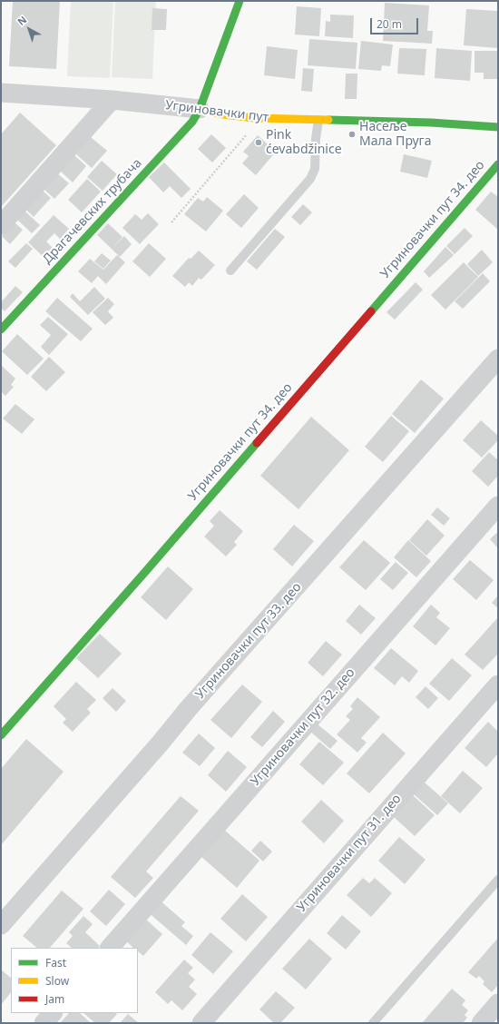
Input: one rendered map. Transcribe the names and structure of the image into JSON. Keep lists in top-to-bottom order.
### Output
{
  "streets": {
    "street": [
      "Угриновачки пут",
      "Драгачевских трубача",
      "Угриновачки пут 34. део",
      "Угриновачки пут 33. део",
      "Угриновачки пут 32. део",
      "Угриновачки пут 31. део"
    ]
  },
  "crossings": [
    ["Угриновачки пут", "Драгачевских трубача"]
  ],
  "places": ["Насеље Мала Пруга", "Pink ćevabdžinice"],
  "legend": ["Fast", "Slow", "Jam"],
  "scale_bar": "20 m",
  "north": "top left"
}
